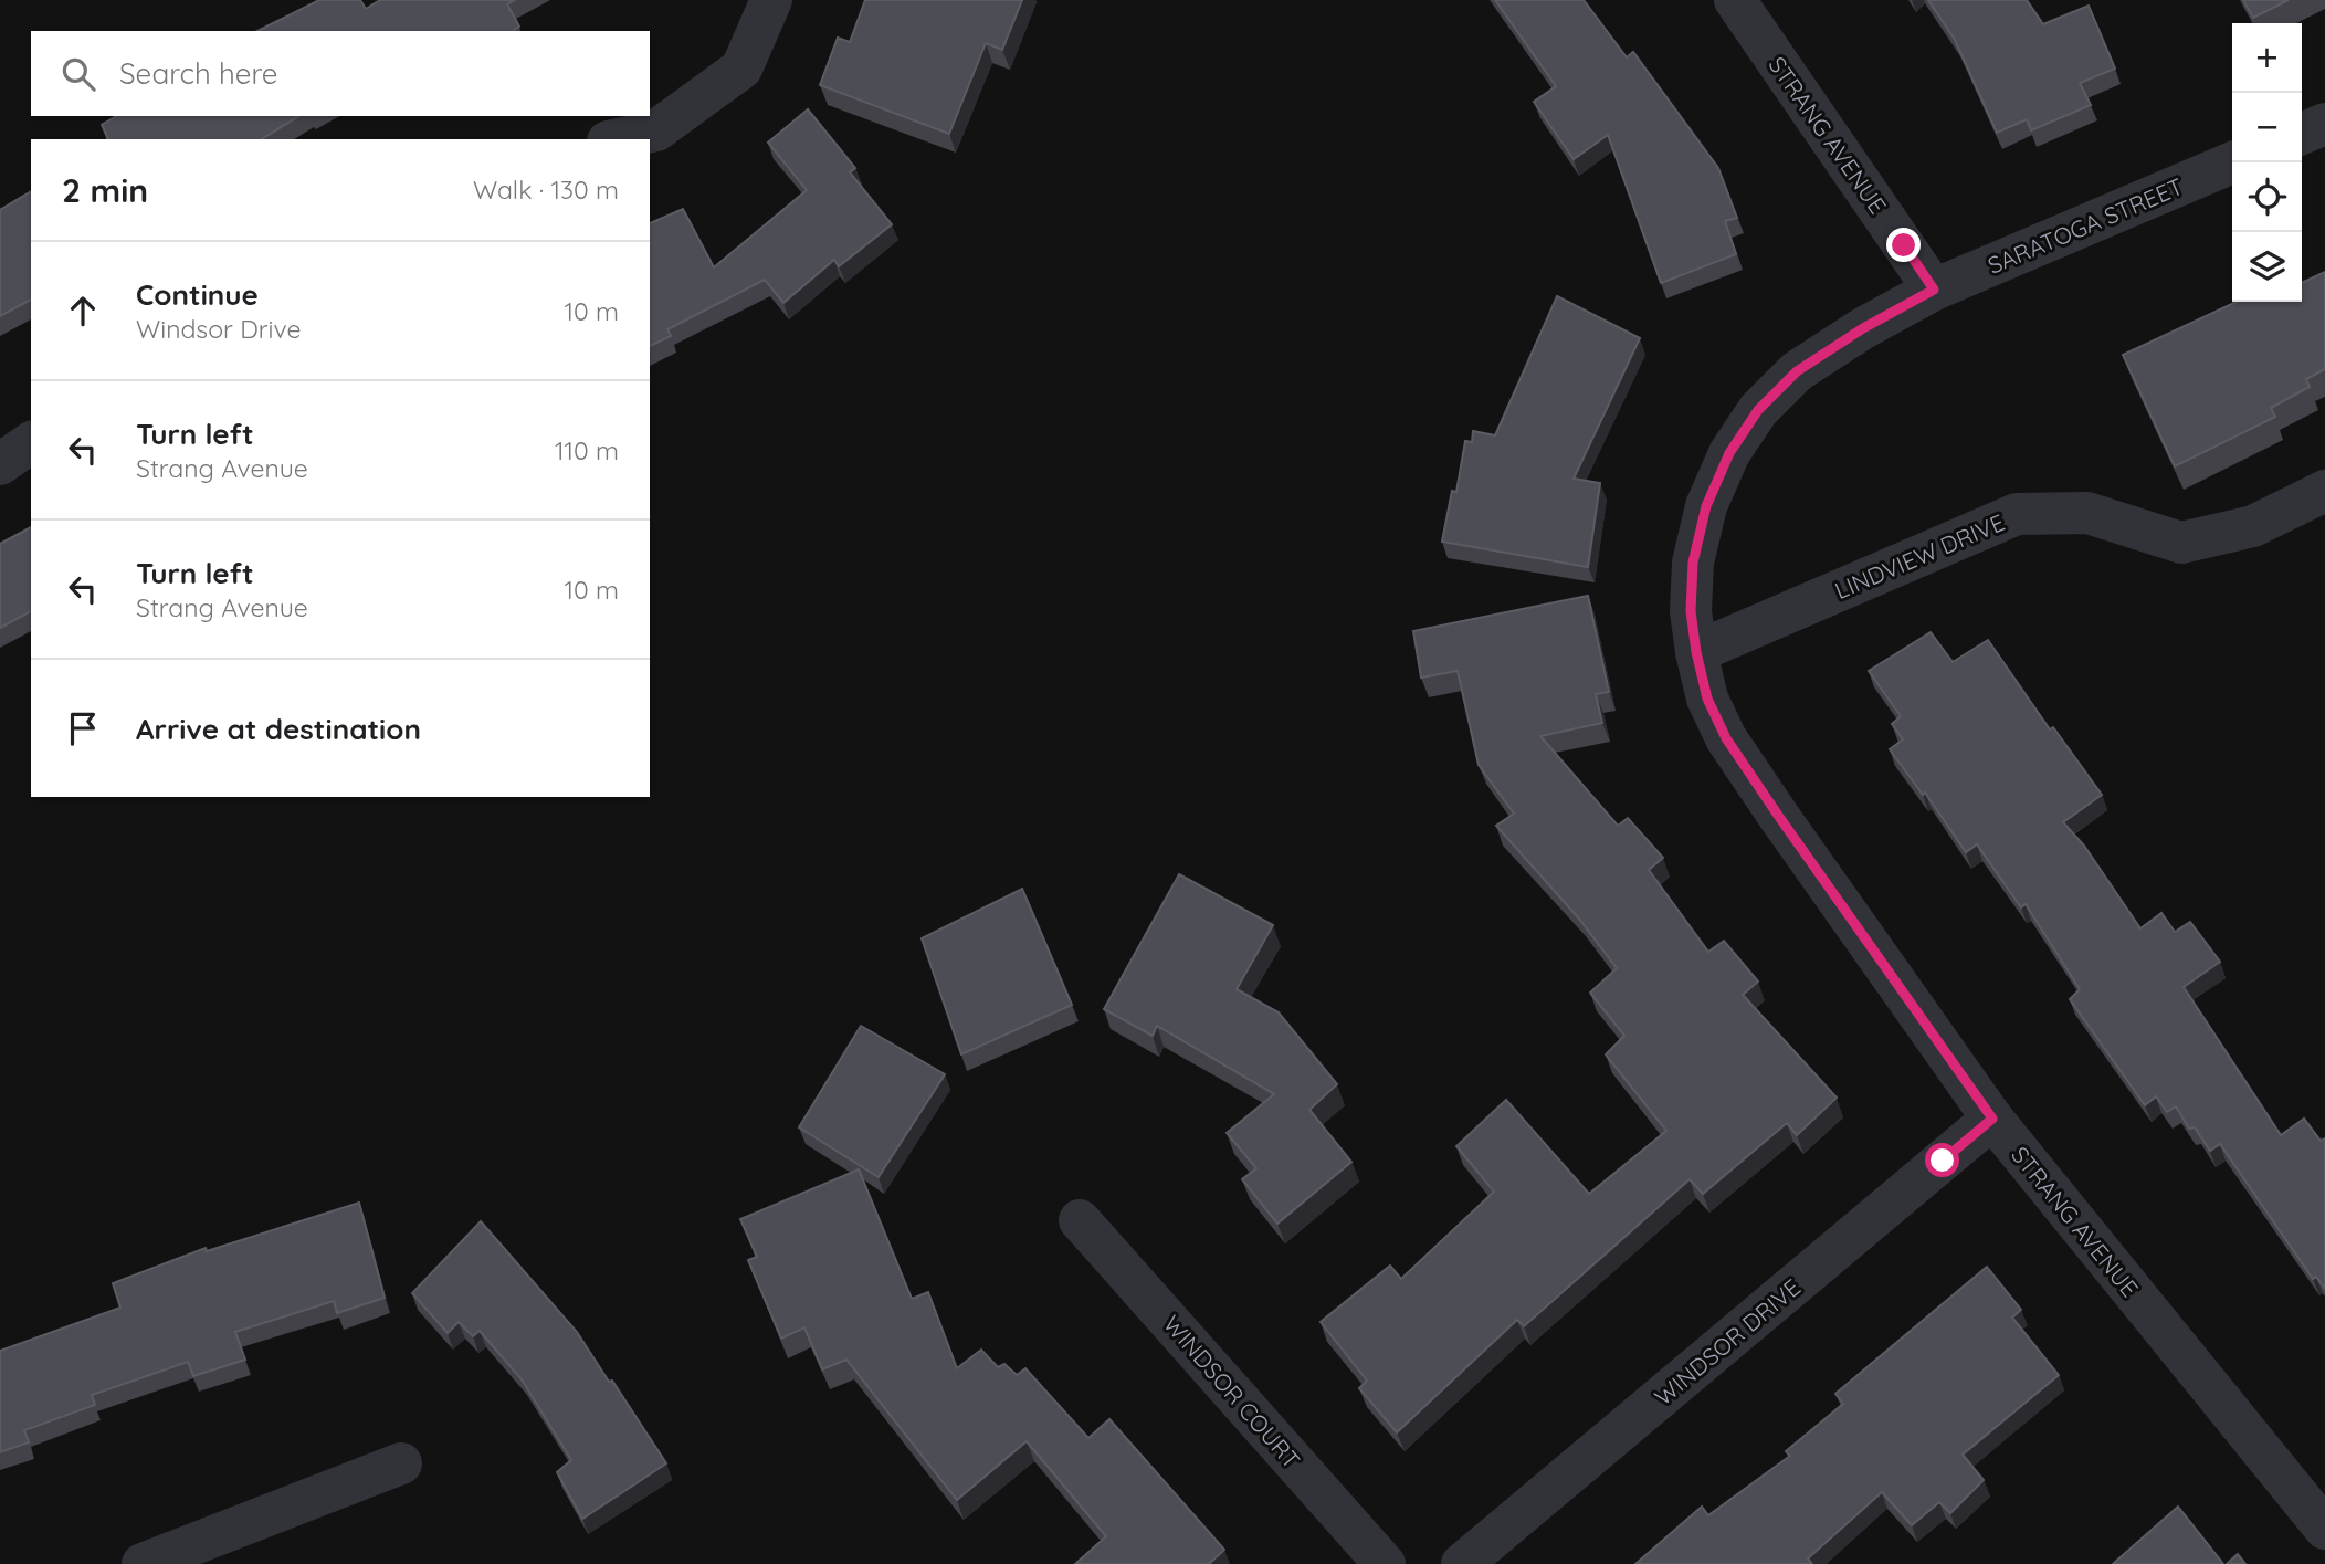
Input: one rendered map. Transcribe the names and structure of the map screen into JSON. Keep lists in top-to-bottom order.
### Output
{
  "streets": {
    "street": [
      "STRANG AVENUE",
      "SARATOGA STREET",
      "LINDVIEW DRIVE",
      "WINDSOR DRIVE",
      "WINDSOR COURT"
    ]
  },
  "crossings": [
    ["STRANG AVENUE", "SARATOGA STREET"],
    ["STRANG AVENUE", "LINDVIEW DRIVE"],
    ["STRANG AVENUE", "WINDSOR DRIVE"]
  ],
  "page": {
    "map_buttons": ["+", "−"],
    "search": "Search here",
    "heading": ["2 min", "Walk · 130 m"],
    "list": [
      ["Continue", "Windsor Drive", "10 m"],
      ["Turn left", "Strang Avenue", "110 m"],
      ["Turn left", "Strang Avenue", "10 m"],
      "Arrive at destination"
    ]
  }
}
